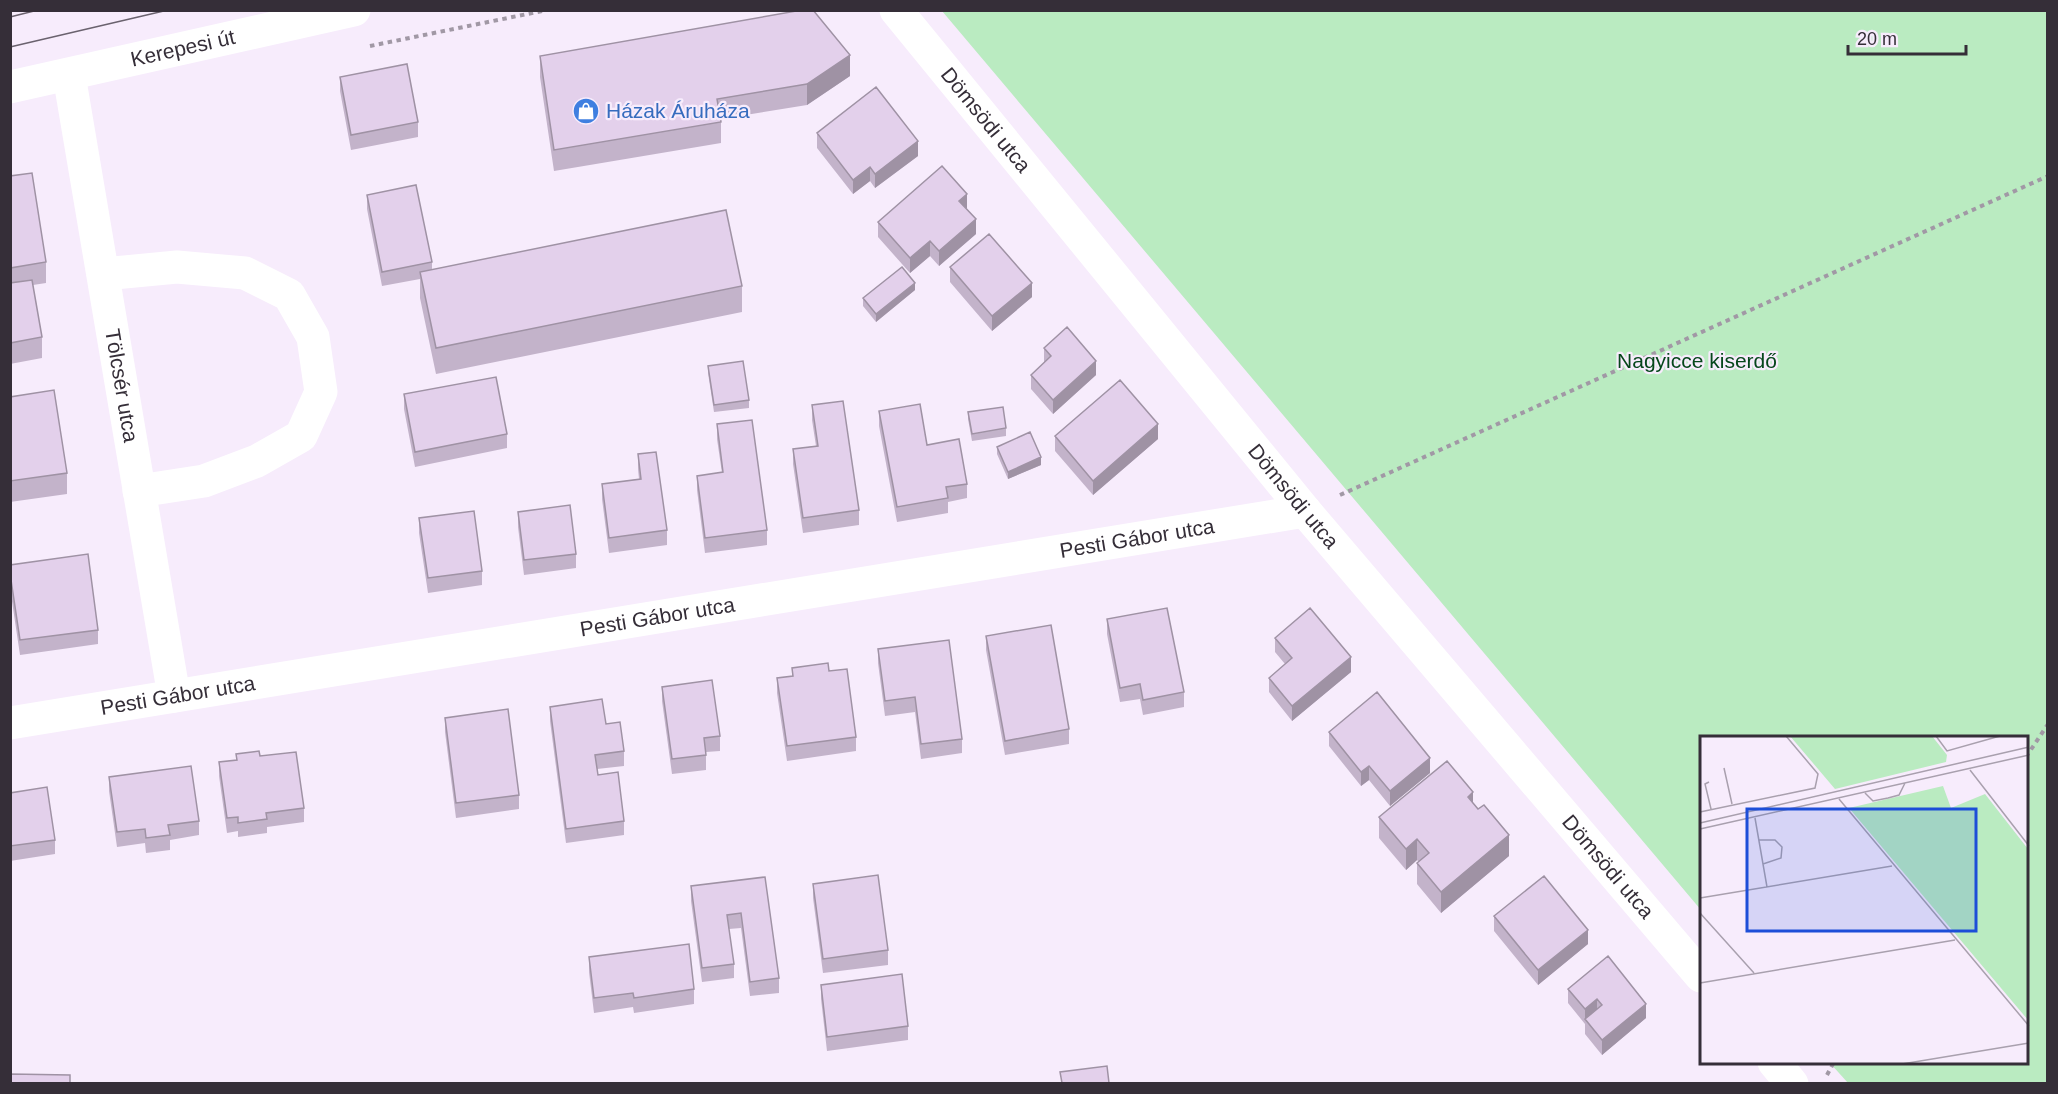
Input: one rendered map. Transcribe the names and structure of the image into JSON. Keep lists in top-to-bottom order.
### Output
{
  "streets": {
    "street": [
      "Kerepesi út",
      "Dömsödi utca",
      "Tölcsér utca",
      "Pesti Gábor utca"
    ]
  },
  "crossings": [
    ["Kerepesi út", "Tölcsér utca"],
    ["Dömsödi utca", "Pesti Gábor utca"],
    ["Tölcsér utca", "Pesti Gábor utca"]
  ],
  "parks": ["Nagyicce kiserdő"],
  "places": {
    "shop": ["Házak Áruháza"]
  },
  "scale_bar": "20 m"
}
